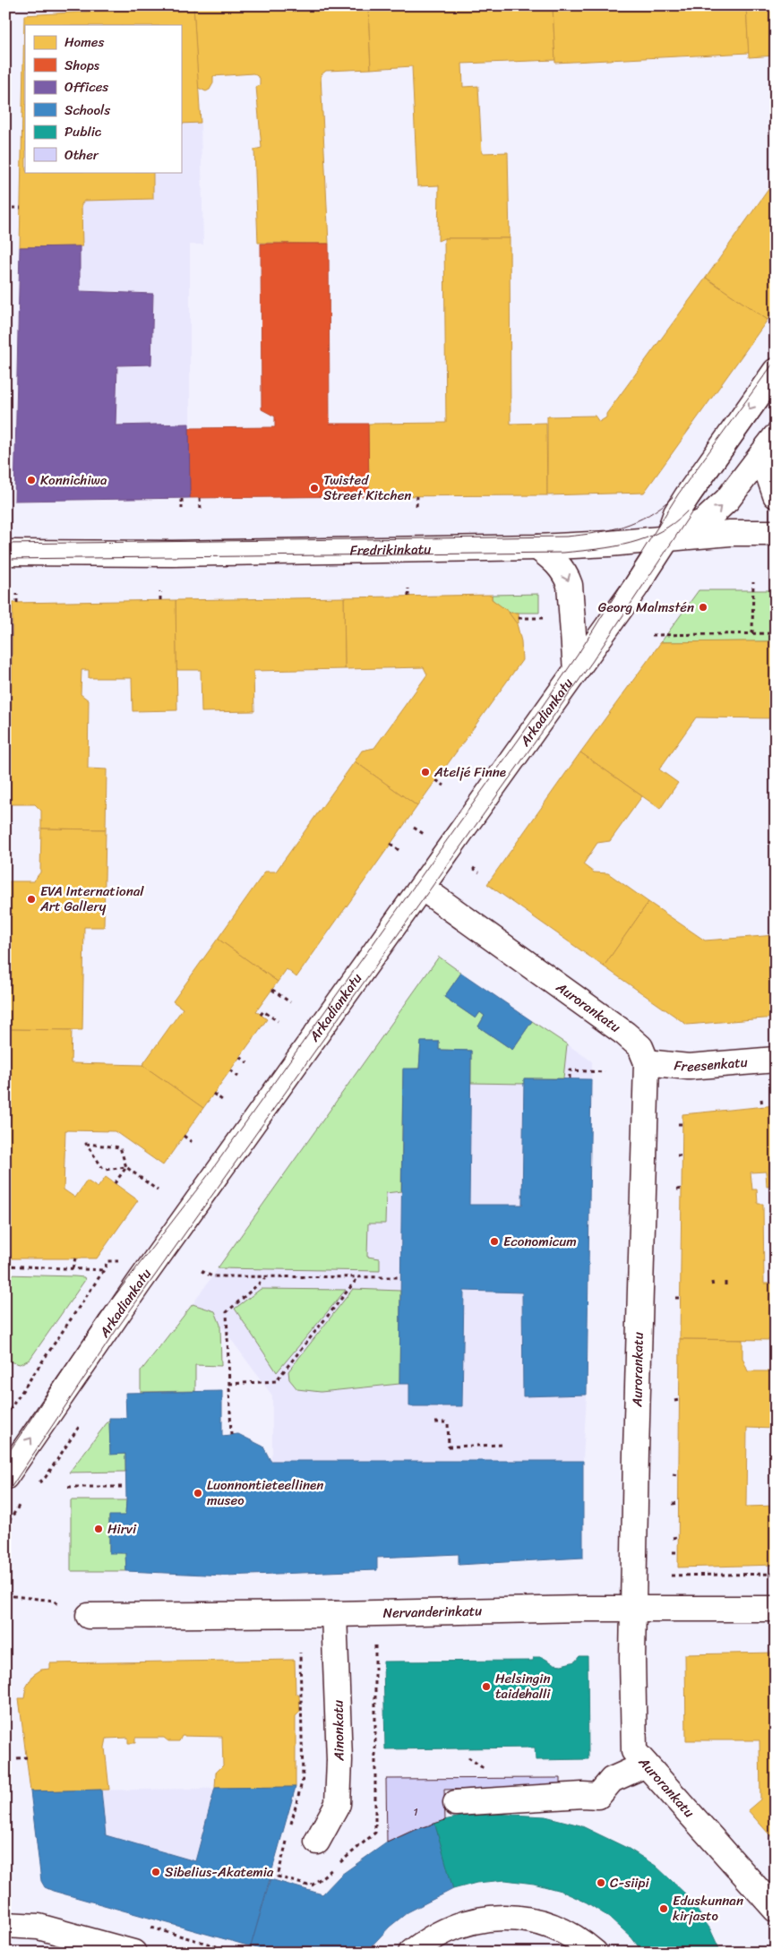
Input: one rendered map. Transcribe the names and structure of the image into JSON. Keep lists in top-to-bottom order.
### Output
{
  "streets": {
    "street": [
      "Fredrikinkatu",
      "Arkadiankatu",
      "Aurorankatu",
      "Freesenkatu",
      "Nervanderinkatu",
      "Ainonkatu"
    ]
  },
  "crossings": [
    ["Fredrikinkatu", "Arkadiankatu"],
    ["Arkadiankatu", "Aurorankatu"],
    ["Aurorankatu", "Freesenkatu"],
    ["Aurorankatu", "Nervanderinkatu"],
    ["Nervanderinkatu", "Ainonkatu"]
  ],
  "places": [
    "Konnichiwa",
    "Twisted Street Kitchen",
    "Georg Malmstén",
    "Ateljé Finne",
    "EVA International Art Gallery",
    "Economicum",
    "Luonnontieteellinen museo",
    "Hirvi",
    "Helsingin taidehalli",
    "Sibelius-Akatemia",
    "C-siipi",
    "Eduskunnan kirjasto"
  ],
  "house_numbers": ["1"],
  "legend": [
    "Homes",
    "Shops",
    "Offices",
    "Schools",
    "Public",
    "Other"
  ]
}
